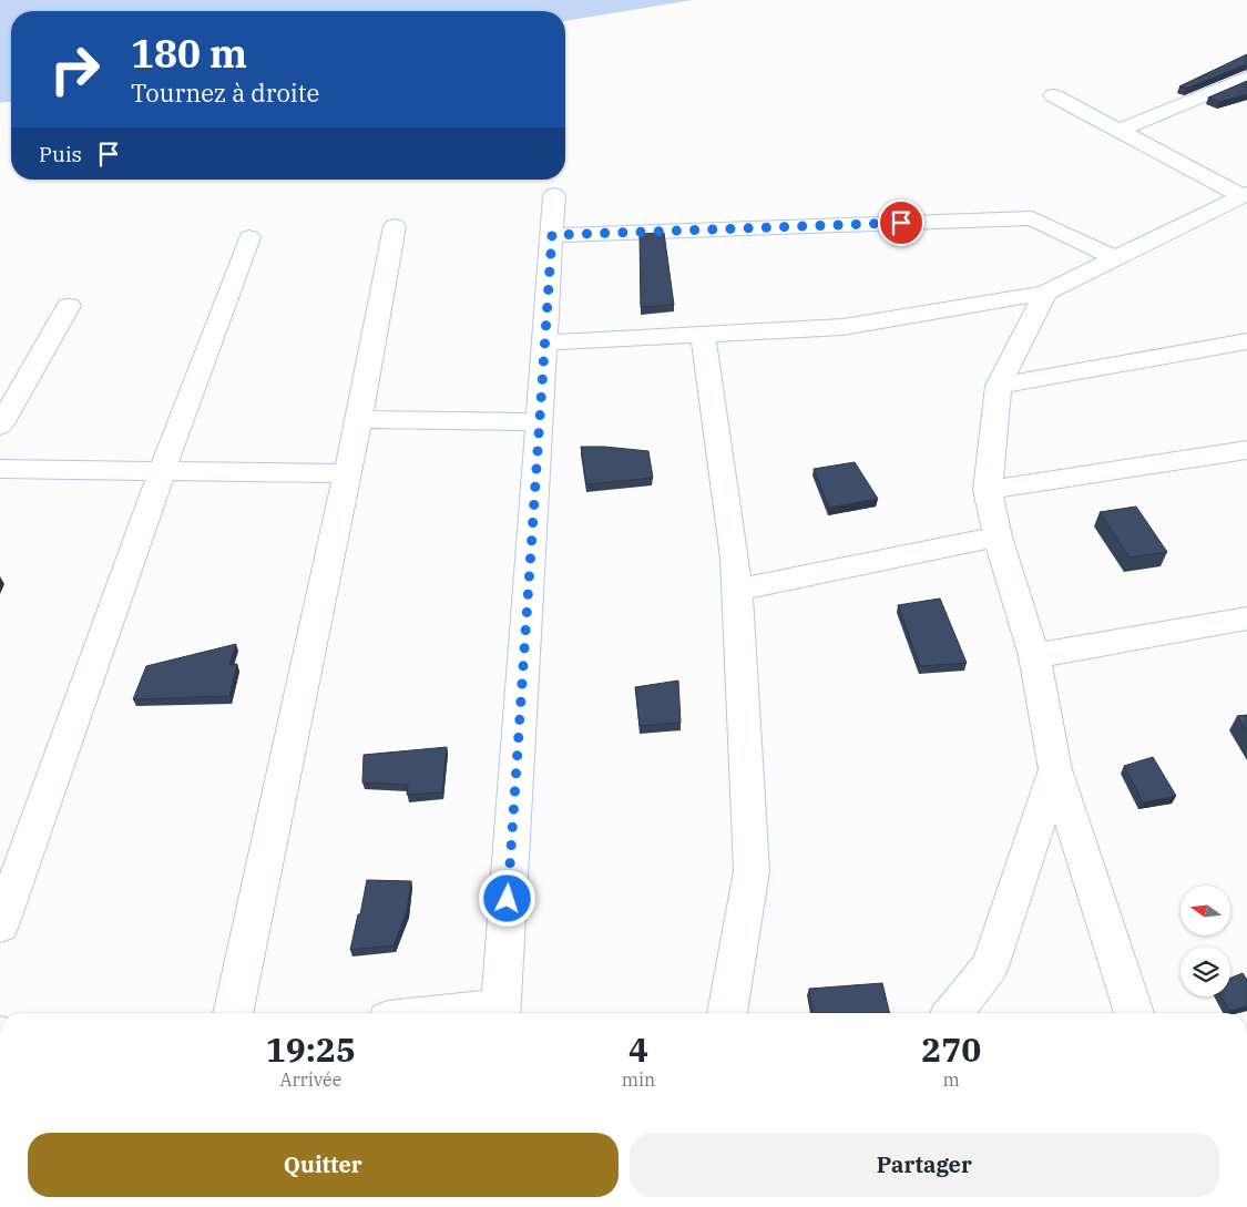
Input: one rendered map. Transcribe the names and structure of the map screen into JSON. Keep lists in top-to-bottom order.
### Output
{
  "north": "left",
  "page": {
    "turn": ["180 m", "Tournez à droite"],
    "then": "Puis",
    "eta": [
      "19:25",
      "Arrivée",
      "4",
      "min",
      "270",
      "m"
    ],
    "buttons": ["Quitter", "Partager"]
  }
}
